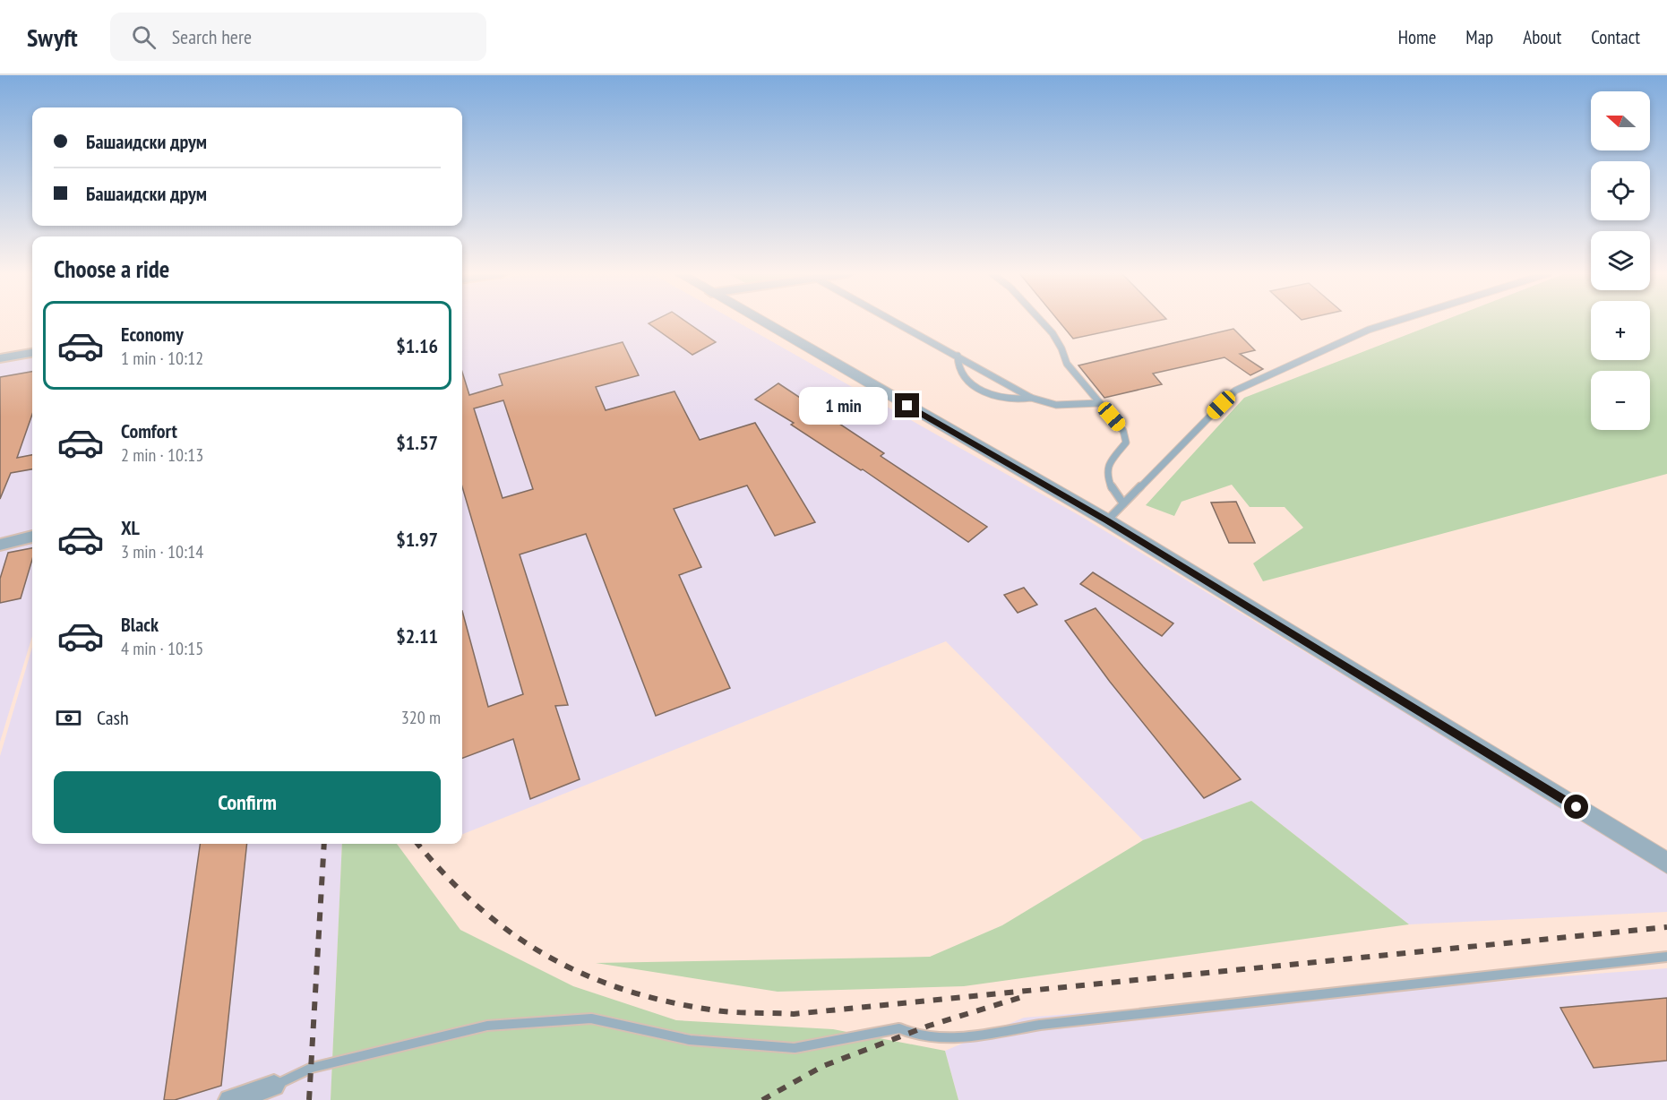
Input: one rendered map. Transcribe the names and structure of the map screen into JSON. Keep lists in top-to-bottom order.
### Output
{
  "north": "left",
  "page": {
    "header": "Swyft",
    "search": "Search here",
    "nav": [
      "Home",
      "Map",
      "About",
      "Contact"
    ],
    "map_buttons": ["+", "−"],
    "banner": ["Башаидски друм", "Башаидски друм"],
    "heading": "Choose a ride",
    "list": [
      {
        "name": "Economy",
        "note": "1 min · 10:12",
        "value": "$1.16"
      },
      {
        "name": "Comfort",
        "note": "2 min · 10:13",
        "value": "$1.57"
      },
      {
        "name": "XL",
        "note": "3 min · 10:14",
        "value": "$1.97"
      },
      {
        "name": "Black",
        "note": "4 min · 10:15",
        "value": "$2.11"
      }
    ],
    "bubble": "1 min",
    "pay": ["Cash", "320 m"],
    "buttons": "Confirm"
  }
}
